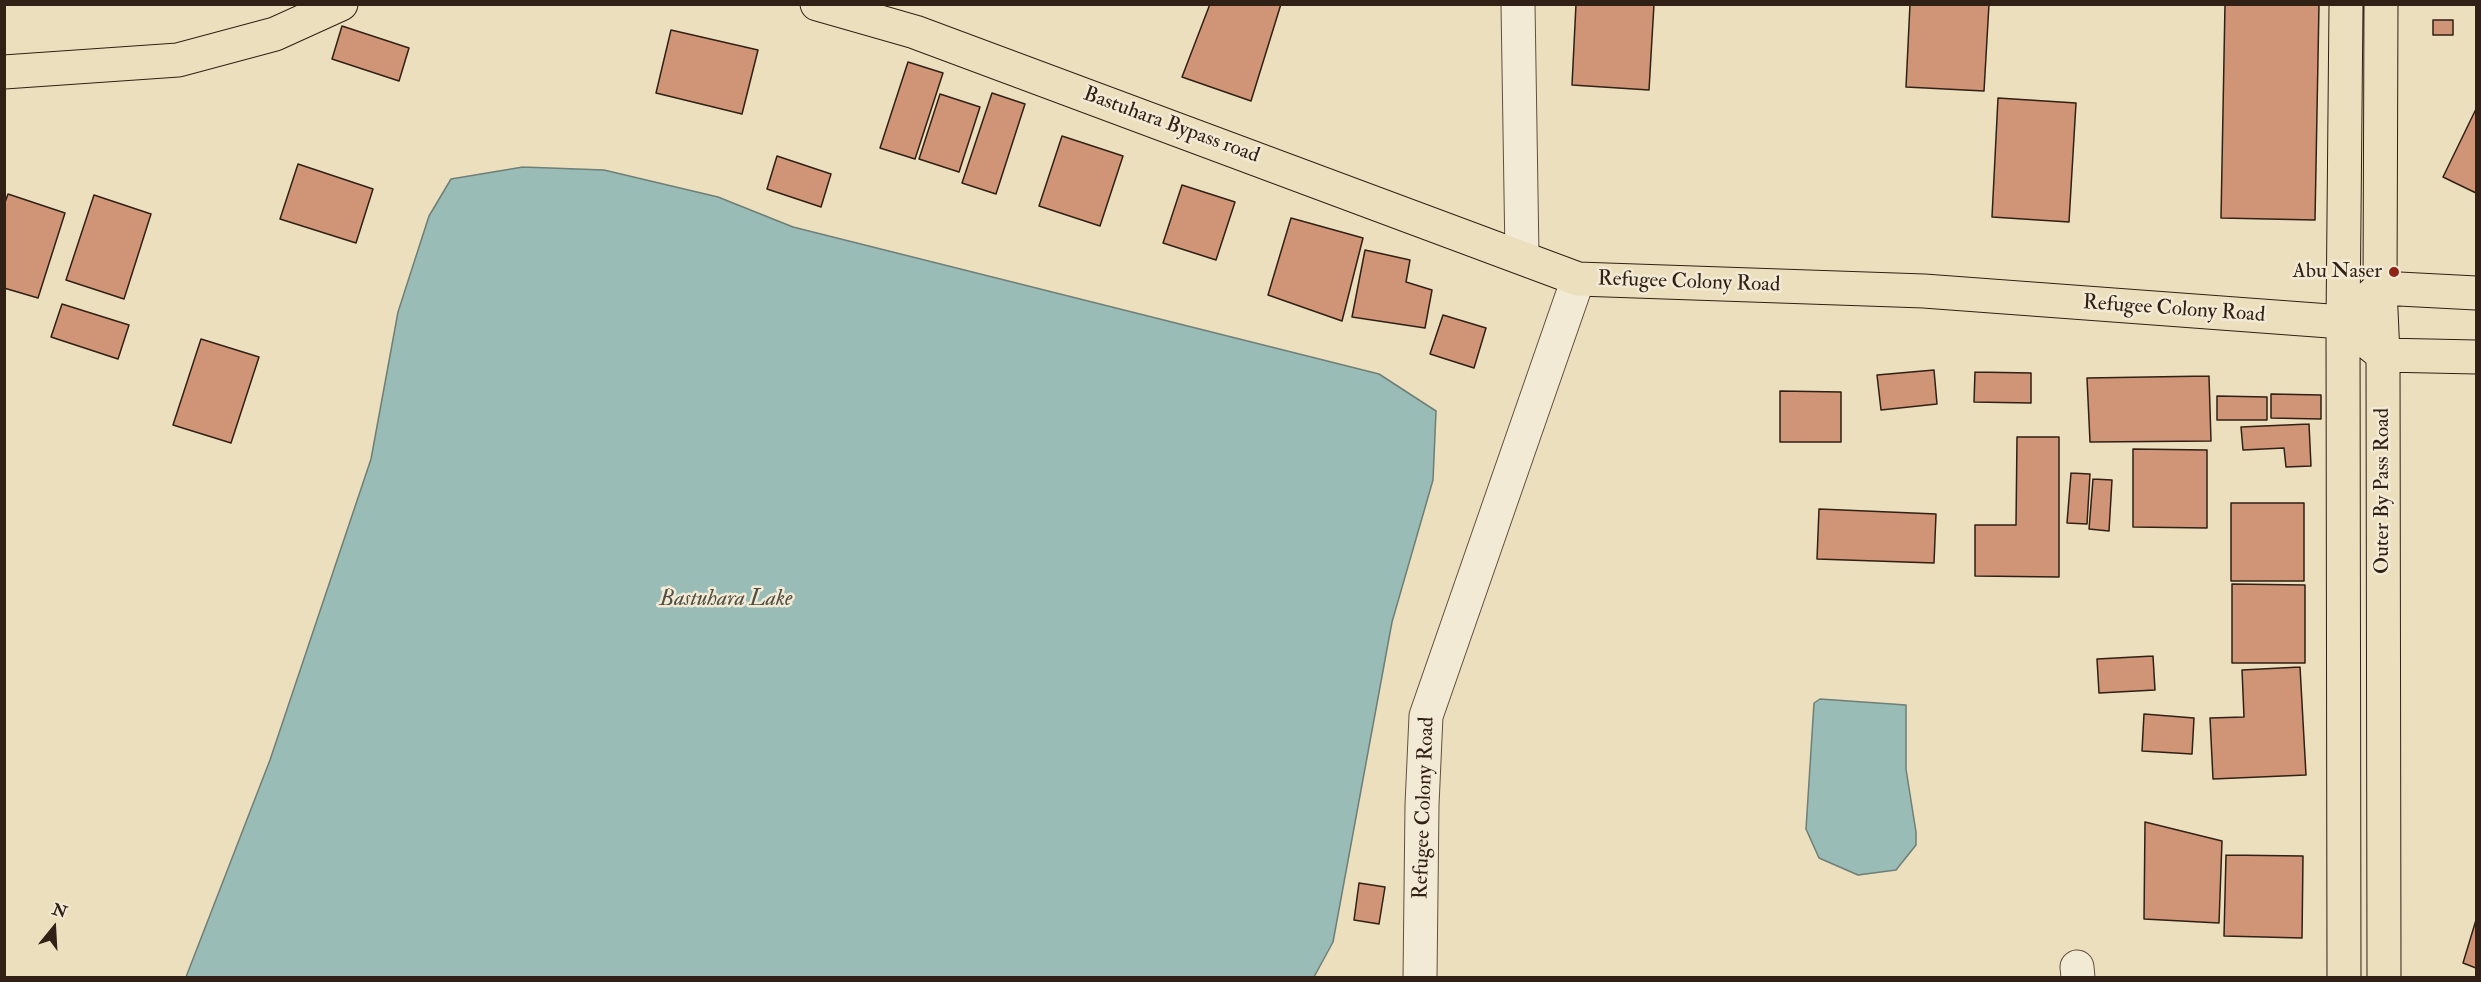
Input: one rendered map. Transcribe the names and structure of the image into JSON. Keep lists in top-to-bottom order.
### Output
{
  "streets": {
    "main road": ["Bastuhara Bypass road", "Refugee Colony Road", "Outer By Pass Road"]
  },
  "crossings": [
    ["Bastuhara Bypass road", "Refugee Colony Road"],
    ["Refugee Colony Road", "Outer By Pass Road"]
  ],
  "water": ["Bastuhara Lake"],
  "places": ["Abu Naser"],
  "north": "top"
}
